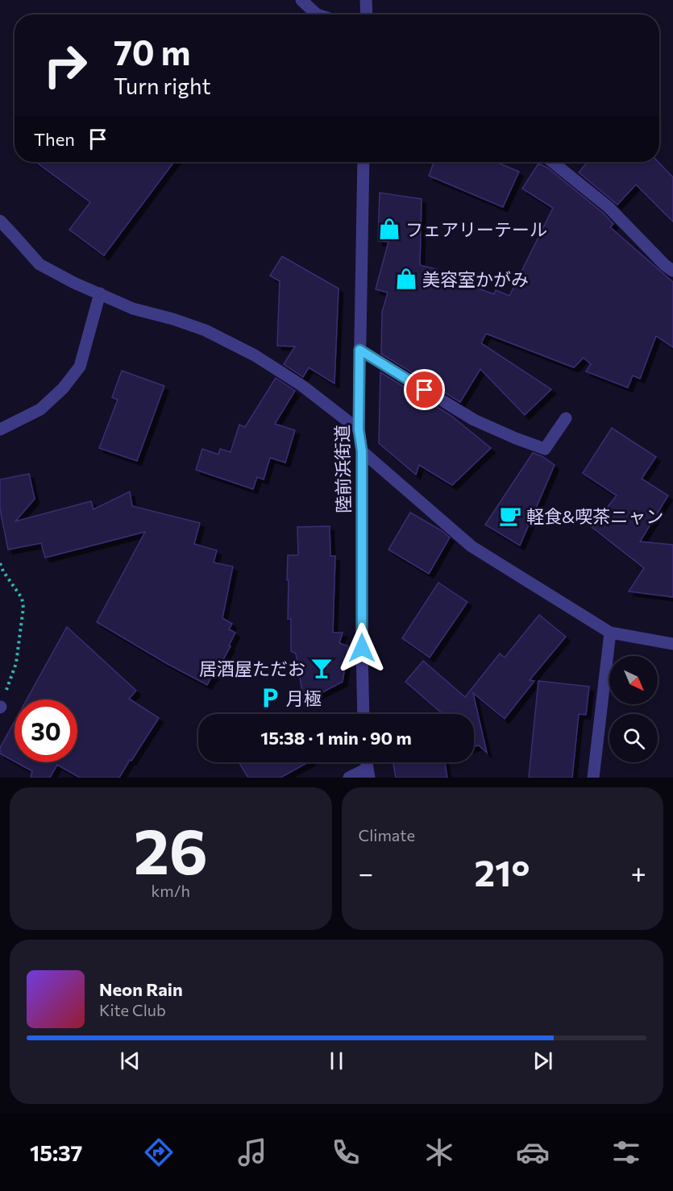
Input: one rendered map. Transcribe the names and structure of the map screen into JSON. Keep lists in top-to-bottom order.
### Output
{
  "streets": {
    "street": ["陸前浜街道"]
  },
  "places": {
    "shop": ["フェアリーテール", "美容室かがみ"],
    "cafe": ["軽食&喫茶ニャン"],
    "bar": ["居酒屋ただお"],
    "parking": ["月極"]
  },
  "north": "bottom right",
  "page": {
    "turn": ["70 m", "Turn right"],
    "then": "Then",
    "limit": "30",
    "trip": "15:38 · 1 min · 90 m",
    "tile": [
      ["26", "km/h"],
      "Climate"
    ],
    "heat": ["−", "21°", "+"],
    "song": ["Neon Rain", "Kite Club"],
    "tabs": "15:37"
  }
}
